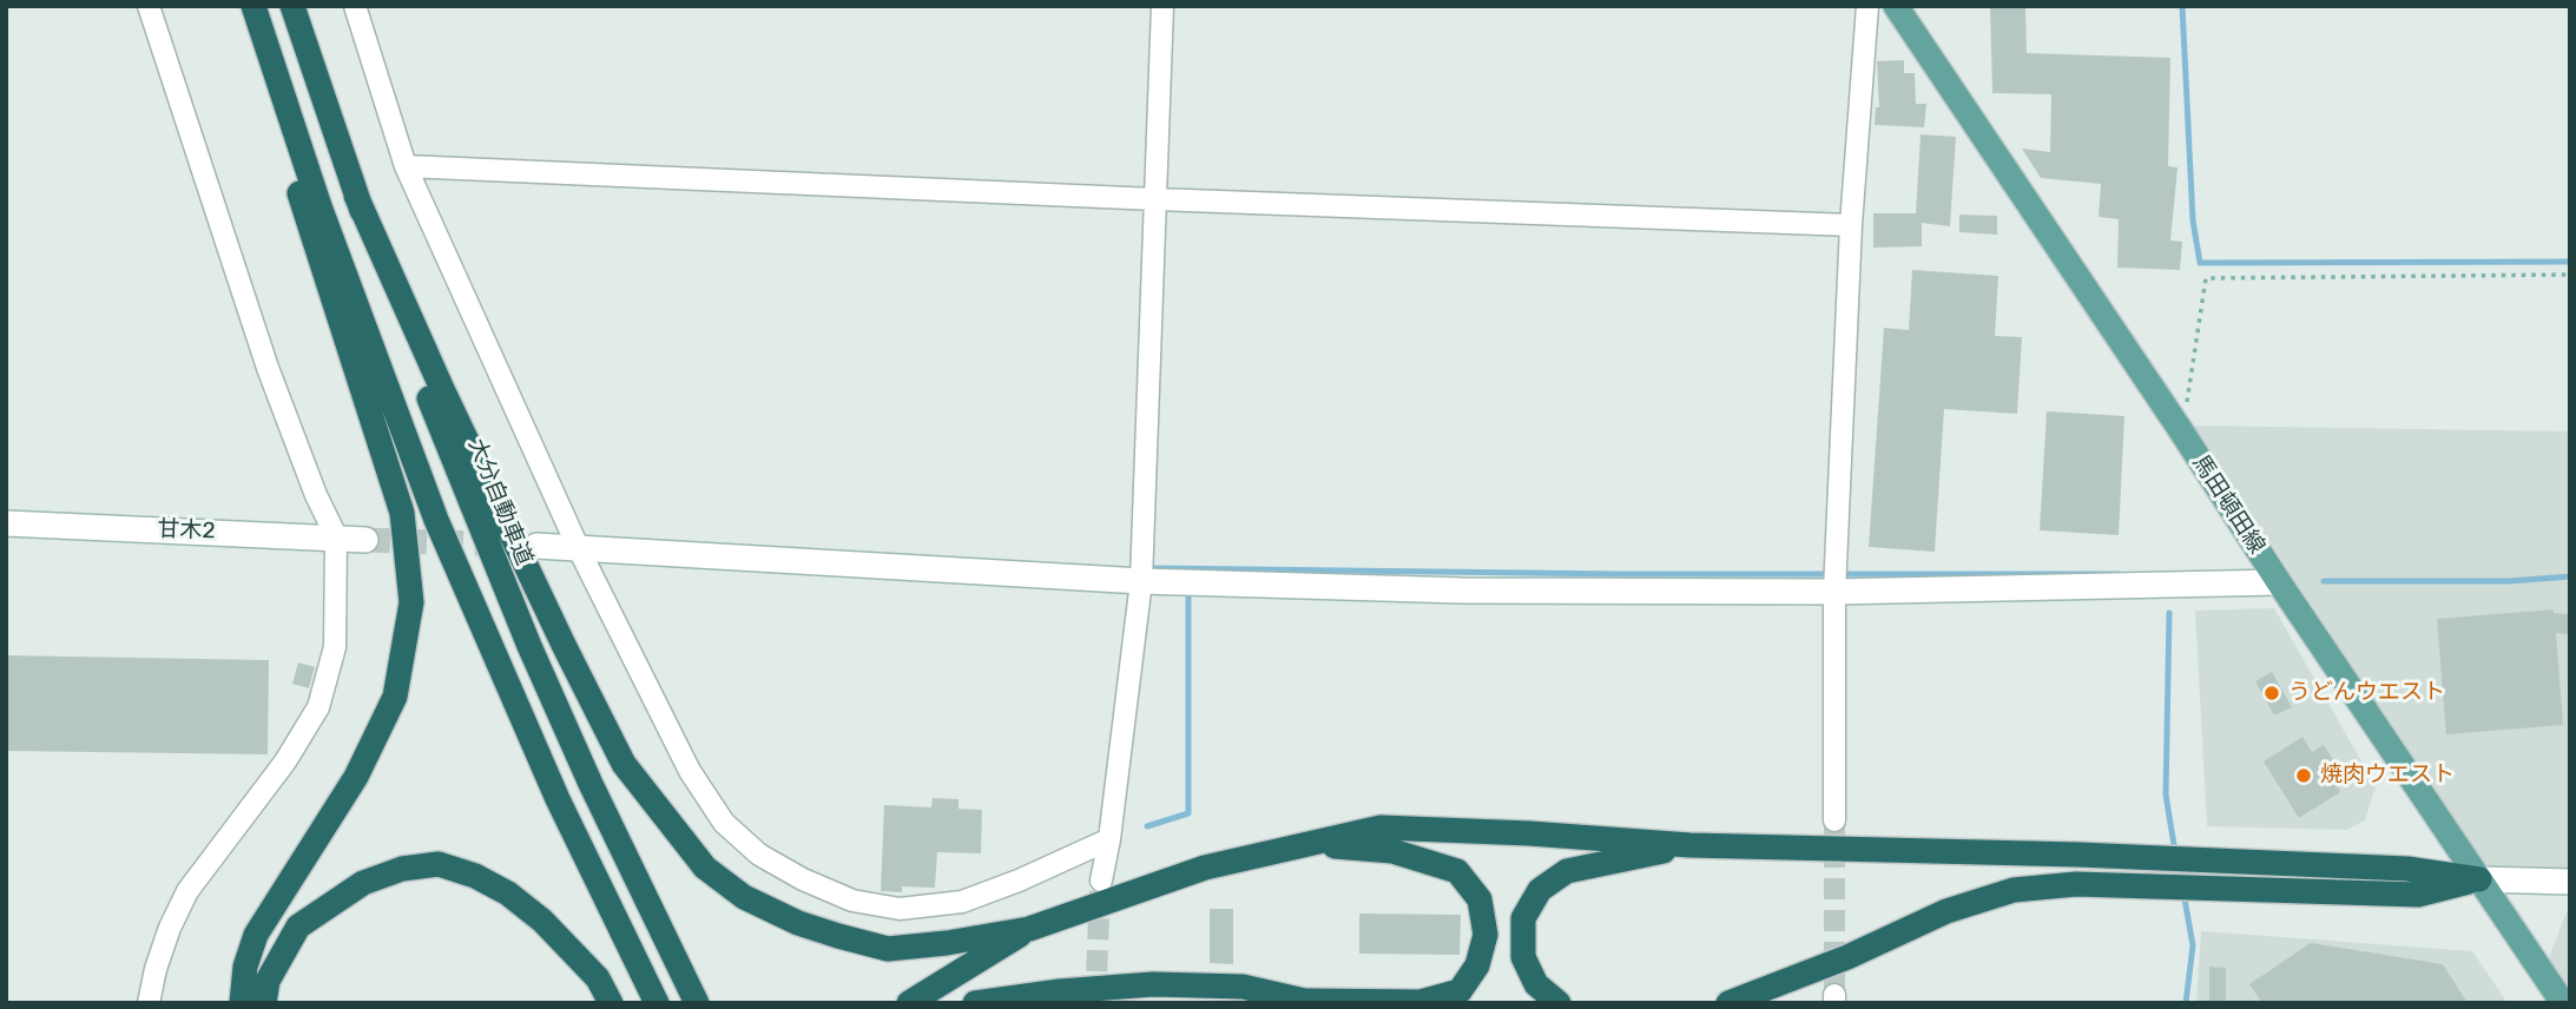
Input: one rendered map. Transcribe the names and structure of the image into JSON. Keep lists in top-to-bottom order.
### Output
{
  "streets": {
    "highway": ["大分自動車道"],
    "main road": ["馬田頓田線"],
    "street": ["甘木2"]
  },
  "places": ["うどんウエスト", "焼肉ウエスト"]
}
